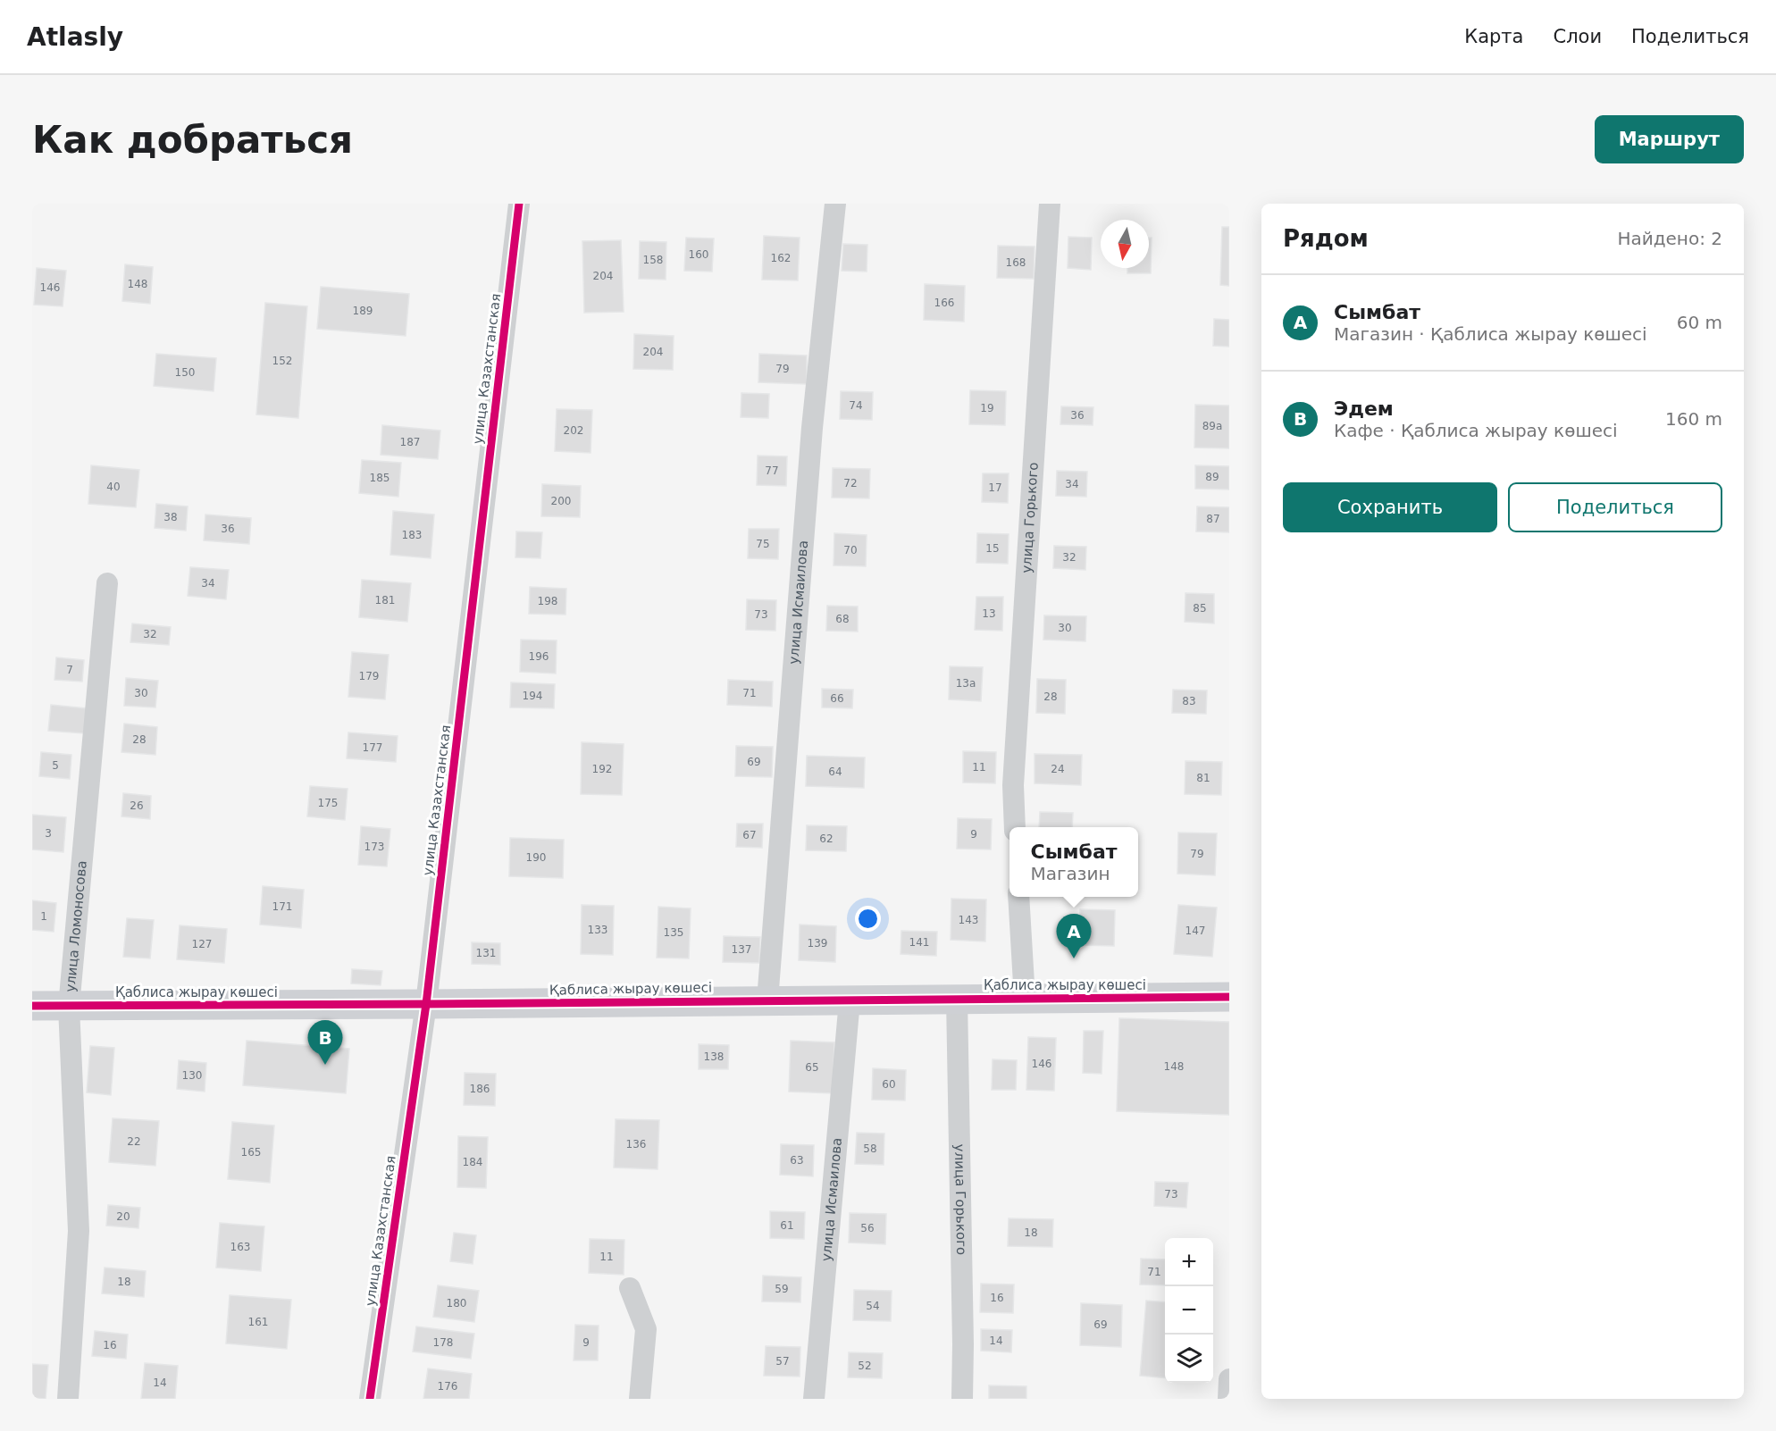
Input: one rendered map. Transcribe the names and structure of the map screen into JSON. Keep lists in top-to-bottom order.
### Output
{
  "streets": {
    "street": [
      "улица Казахстанская",
      "улица Горького",
      "улица Исмаилова",
      "улица Ломоносова",
      "Қаблиса жырау көшесі"
    ]
  },
  "crossings": [
    ["улица Казахстанская", "Қаблиса жырау көшесі"],
    ["улица Горького", "Қаблиса жырау көшесі"],
    ["улица Исмаилова", "Қаблиса жырау көшесі"],
    ["улица Ломоносова", "Қаблиса жырау көшесі"]
  ],
  "house_numbers": [
    "160",
    "162",
    "158",
    "168",
    "204",
    "148",
    "146",
    "166",
    "189",
    "204",
    "152",
    "79",
    "150",
    "74",
    "19",
    "36",
    "89а",
    "202",
    "187",
    "77",
    "89",
    "185",
    "72",
    "34",
    "40",
    "17",
    "200",
    "38",
    "87",
    "36",
    "183",
    "75",
    "15",
    "70",
    "32",
    "34",
    "181",
    "198",
    "85",
    "13",
    "73",
    "68",
    "30",
    "32",
    "196",
    "7",
    "179",
    "13а",
    "30",
    "71",
    "194",
    "28",
    "66",
    "83",
    "28",
    "177",
    "69",
    "5",
    "11",
    "192",
    "24",
    "64",
    "81",
    "175",
    "26",
    "3",
    "9",
    "67",
    "62",
    "173",
    "79",
    "190",
    "171",
    "1",
    "143",
    "133",
    "147",
    "135",
    "141",
    "139",
    "127",
    "137",
    "131",
    "138",
    "146",
    "148",
    "65",
    "130",
    "60",
    "186",
    "22",
    "136",
    "58",
    "165",
    "63",
    "184",
    "73",
    "20",
    "61",
    "56",
    "18",
    "163",
    "11",
    "71",
    "18",
    "59",
    "16",
    "180",
    "54",
    "161",
    "69",
    "14",
    "178",
    "9",
    "16",
    "57",
    "52",
    "14",
    "176"
  ],
  "north": "bottom",
  "page": {
    "header": "Atlasly",
    "nav": ["Карта", "Слои", "Поделиться"],
    "buttons": [
      "Маршрут",
      ["Сохранить", "Поделиться"]
    ],
    "title": "Как добраться",
    "heading": ["Рядом", "Найдено: 2"],
    "list": [
      {
        "mark": "A",
        "name": "Сымбат",
        "note": "Магазин · Қаблиса жырау көшесі",
        "value": "60 m"
      },
      {
        "mark": "B",
        "name": "Эдем",
        "note": "Кафе · Қаблиса жырау көшесі",
        "value": "160 m"
      }
    ],
    "popup": ["Сымбат", "Магазин"],
    "pins": ["A", "B"],
    "map_buttons": ["+", "−"]
  }
}
